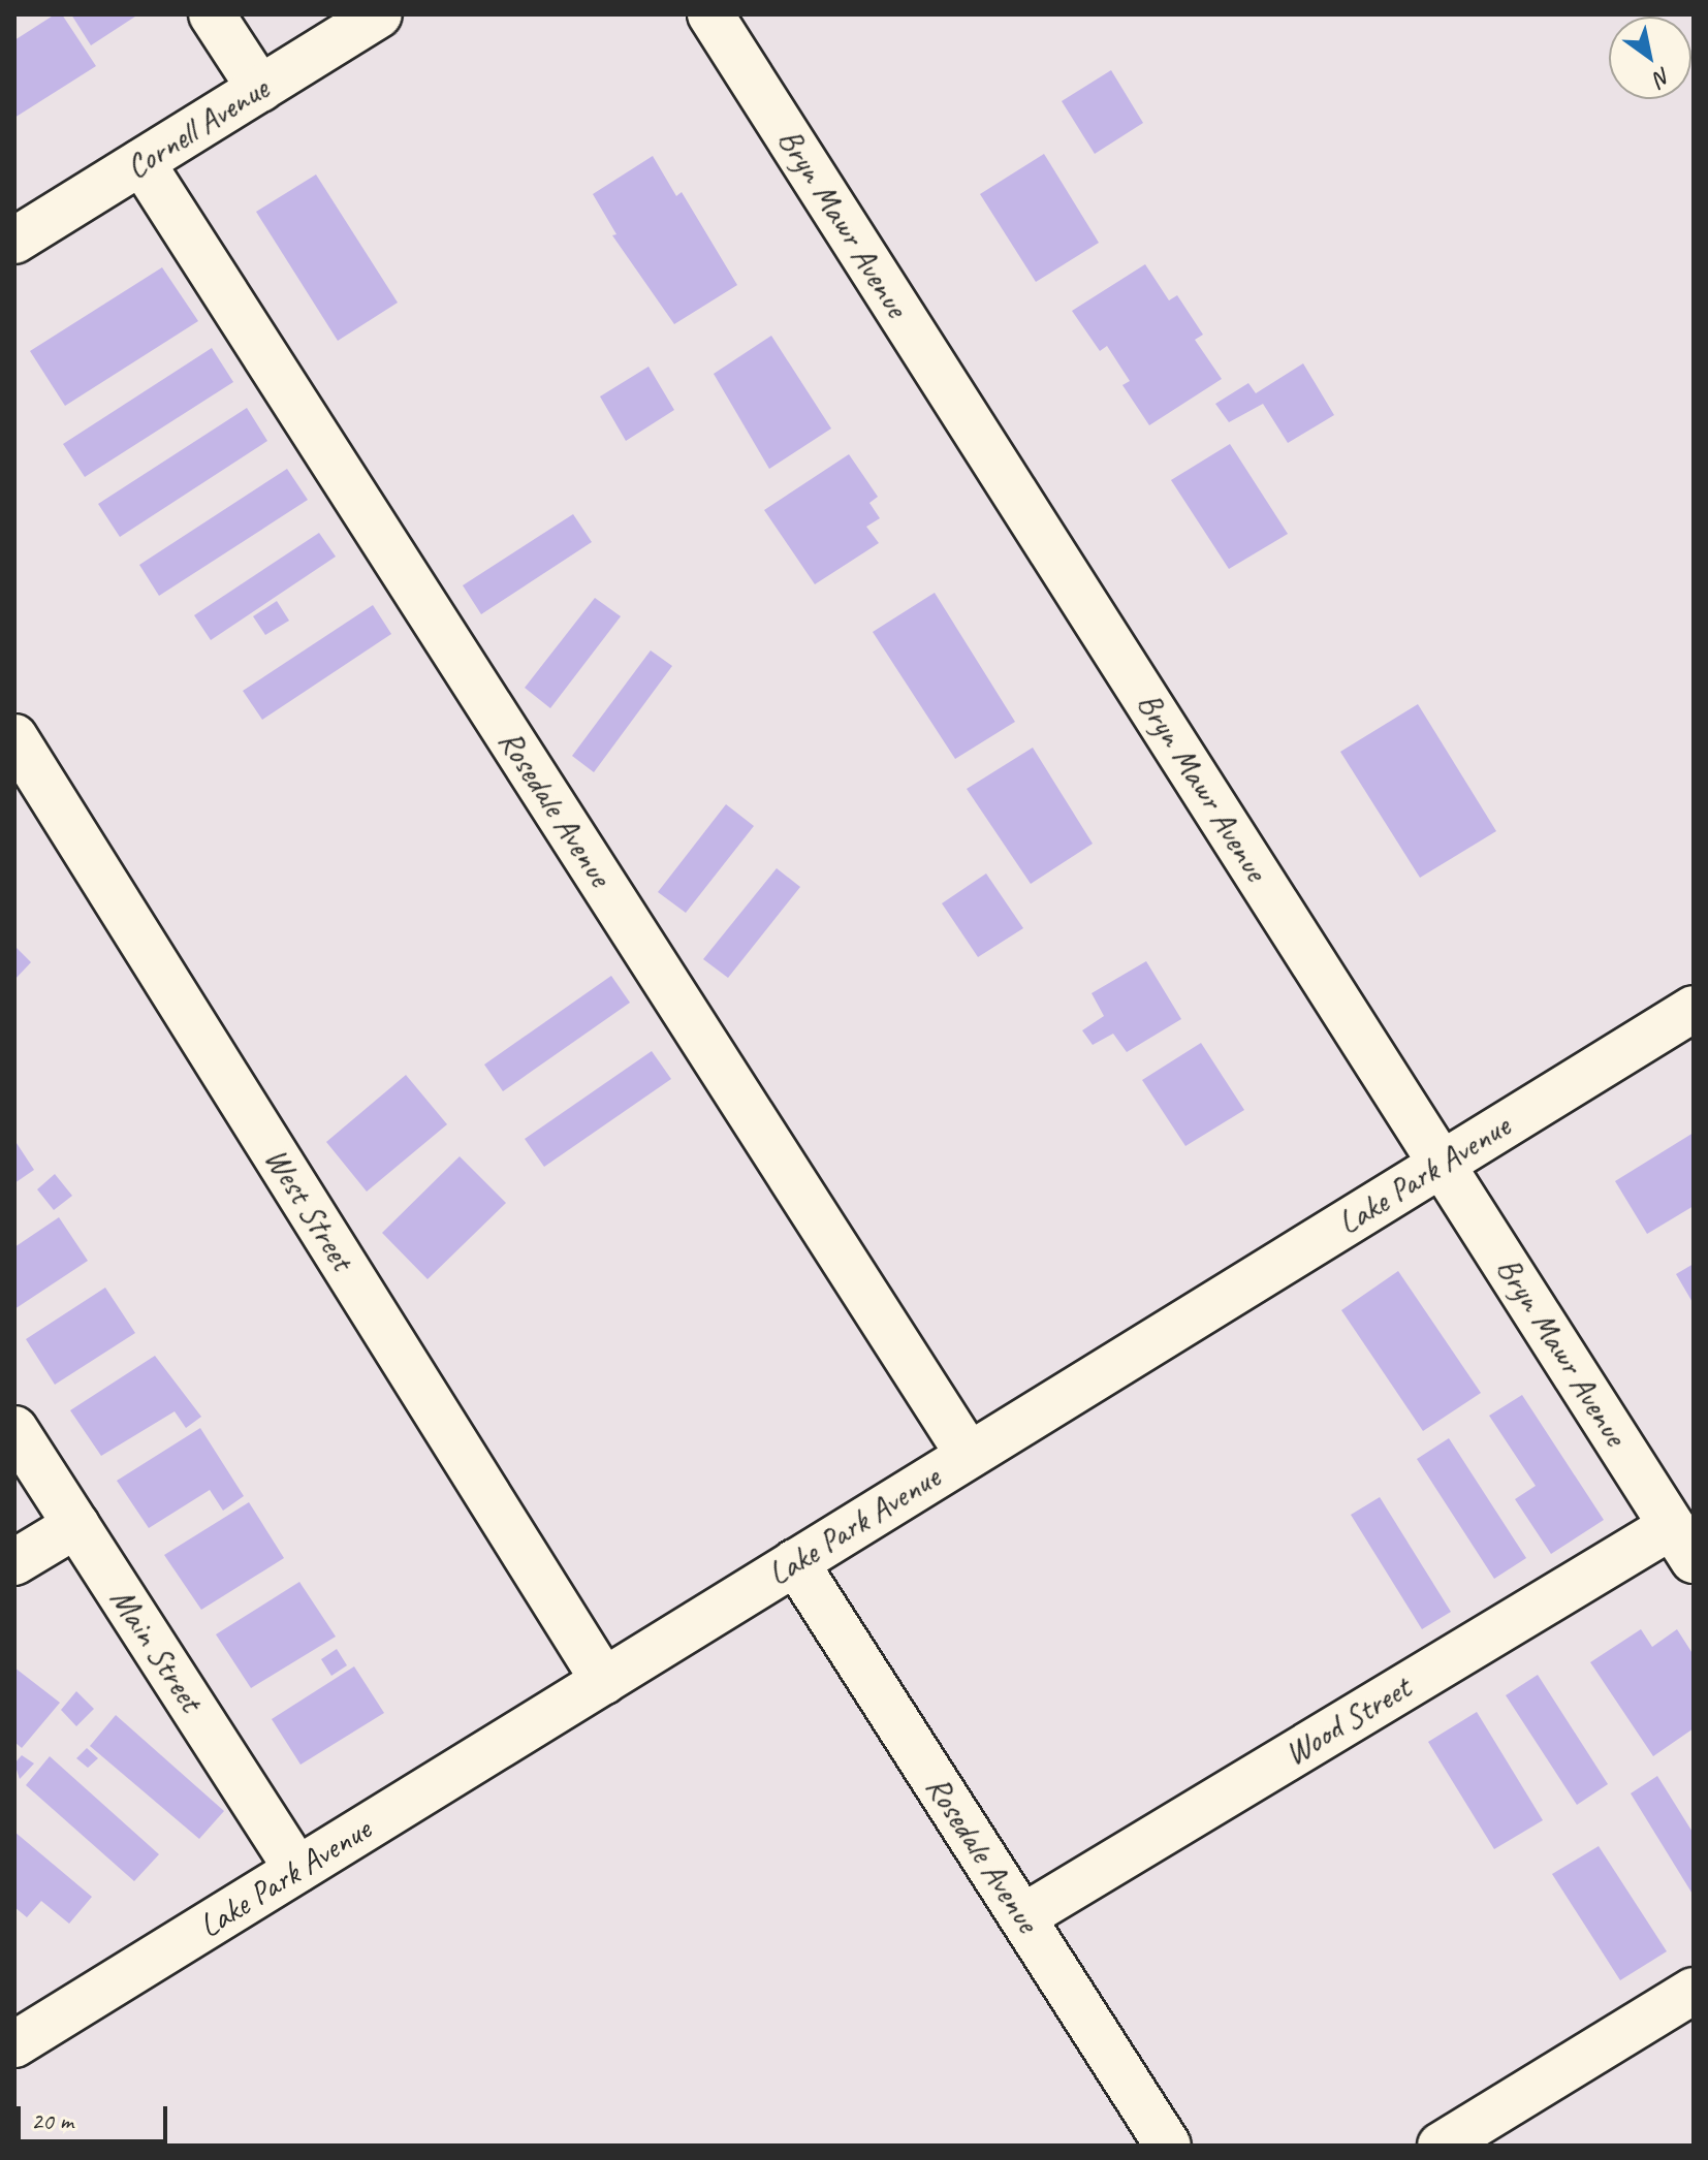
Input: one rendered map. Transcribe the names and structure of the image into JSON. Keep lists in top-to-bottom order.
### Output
{
  "streets": {
    "street": [
      "Cornell Avenue",
      "Bryn Mawr Avenue",
      "Rosedale Avenue",
      "Lake Park Avenue",
      "West Street",
      "Main Street",
      "Wood Street"
    ]
  },
  "crossings": [
    ["Cornell Avenue", "Rosedale Avenue"],
    ["Bryn Mawr Avenue", "Lake Park Avenue"],
    ["Bryn Mawr Avenue", "Wood Street"],
    ["Rosedale Avenue", "Lake Park Avenue"],
    ["Rosedale Avenue", "Wood Street"],
    ["Lake Park Avenue", "West Street"],
    ["Lake Park Avenue", "Main Street"]
  ],
  "scale_bar": "20 m",
  "north": "bottom right"
}
